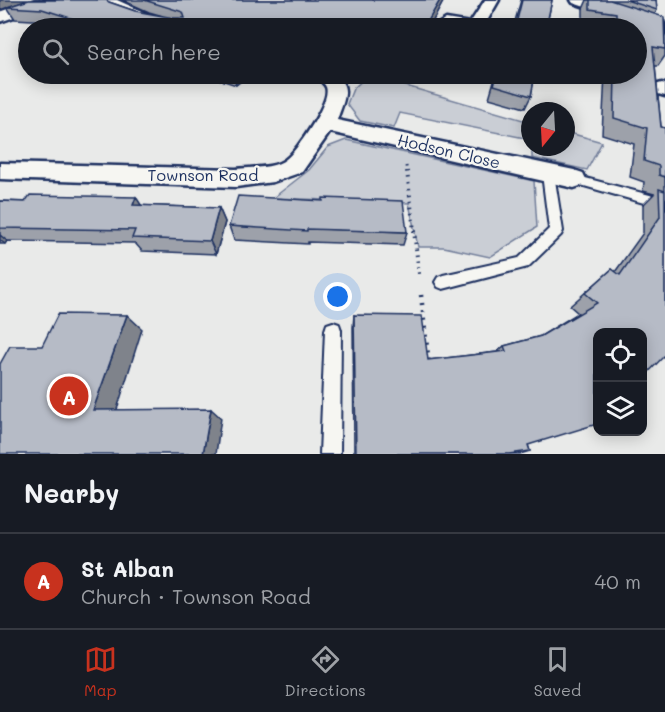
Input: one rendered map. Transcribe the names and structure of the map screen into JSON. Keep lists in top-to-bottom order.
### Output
{
  "streets": {
    "street": ["Hodson Close", "Townson Road"]
  },
  "crossings": [
    ["Hodson Close", "Townson Road"]
  ],
  "north": "bottom",
  "page": {
    "search": "Search here",
    "pins": "A",
    "heading": "Nearby",
    "list": [
      {
        "mark": "A",
        "name": "St Alban",
        "note": "Church · Townson Road",
        "value": "40 m"
      }
    ],
    "nav": ["Map", "Directions", "Saved"]
  }
}
